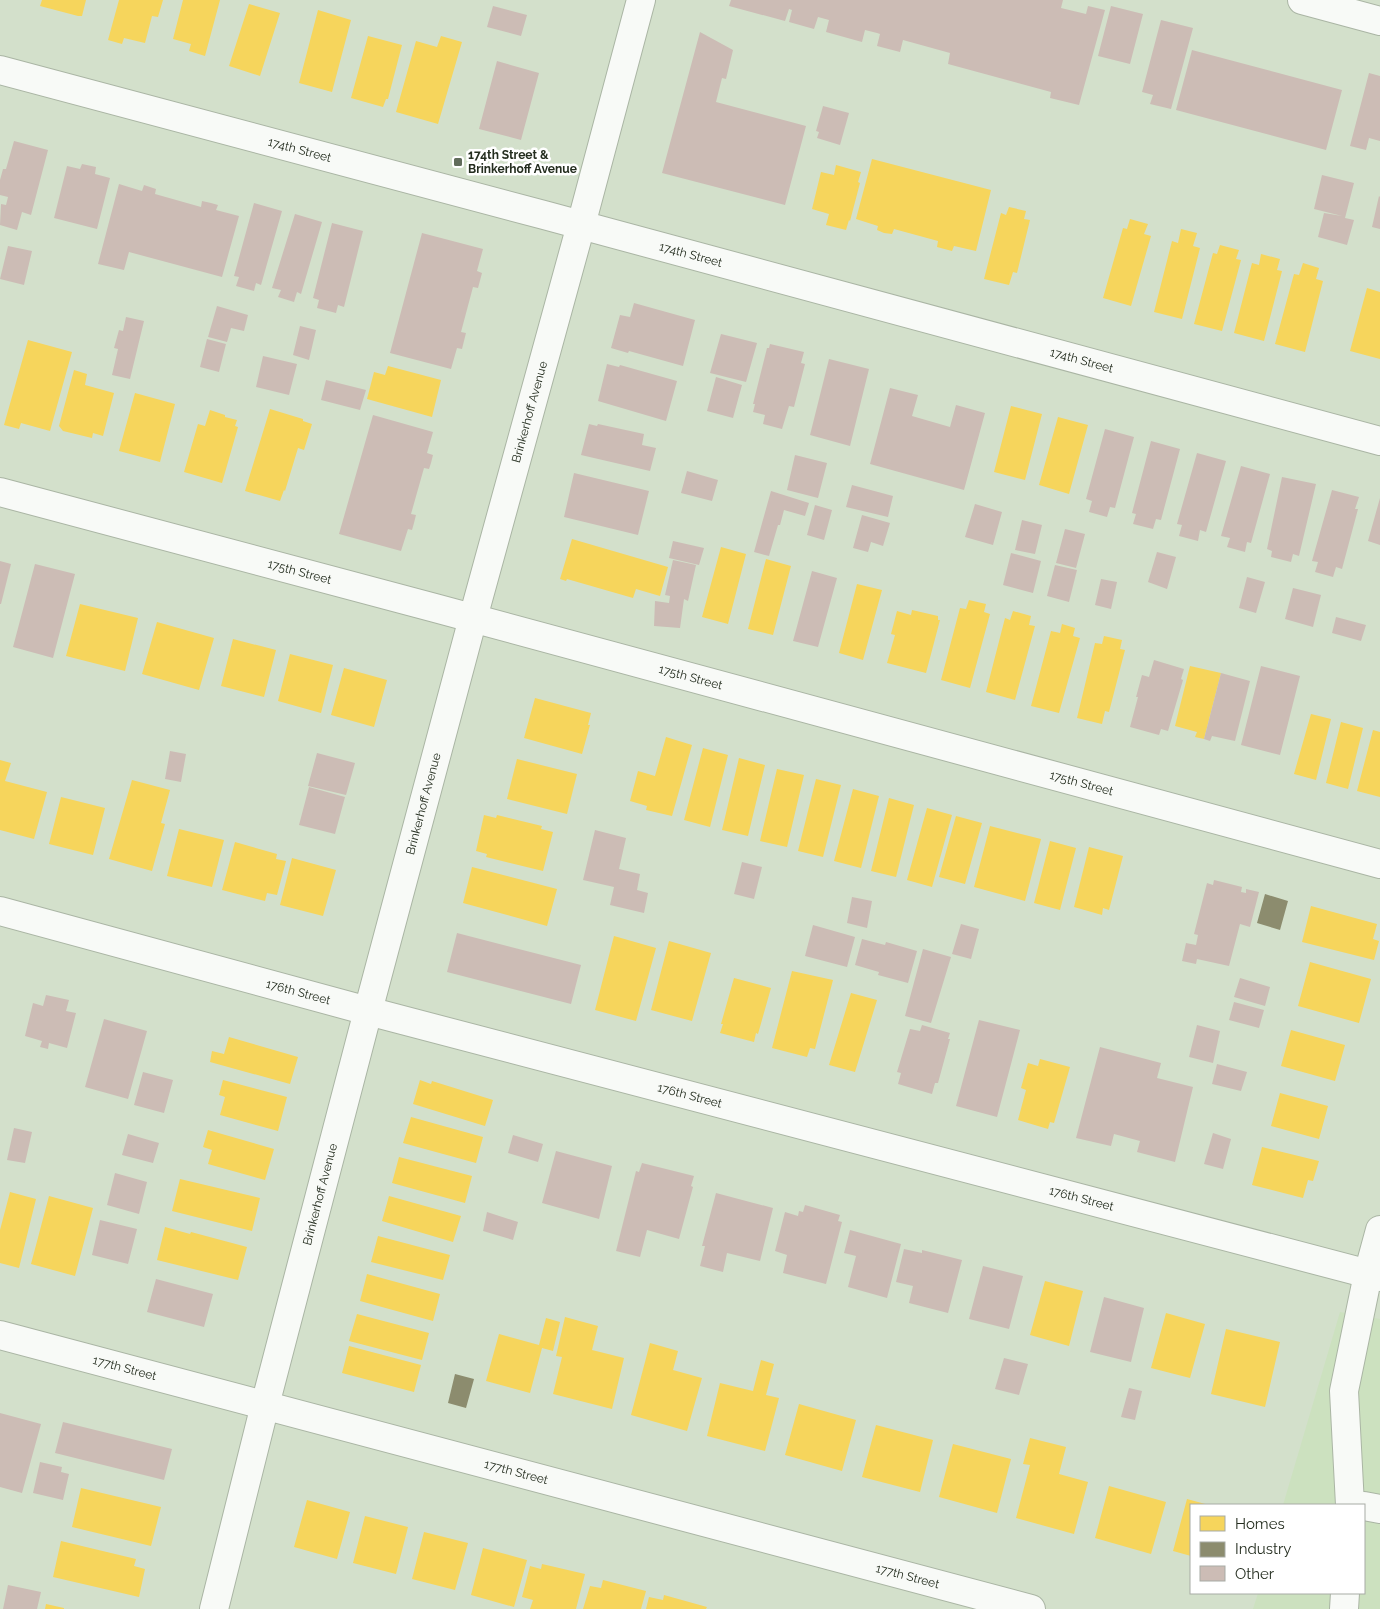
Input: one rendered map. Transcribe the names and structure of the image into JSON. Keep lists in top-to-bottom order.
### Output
{
  "streets": {
    "street": [
      "174th Street",
      "Brinkerhoff Avenue",
      "175th Street",
      "176th Street",
      "177th Street"
    ]
  },
  "crossings": [
    ["174th Street", "Brinkerhoff Avenue"],
    ["Brinkerhoff Avenue", "175th Street"],
    ["Brinkerhoff Avenue", "176th Street"],
    ["Brinkerhoff Avenue", "177th Street"]
  ],
  "places": {
    "transit": ["174th Street & Brinkerhoff Avenue"]
  },
  "legend": ["Homes", "Industry", "Other"]
}
